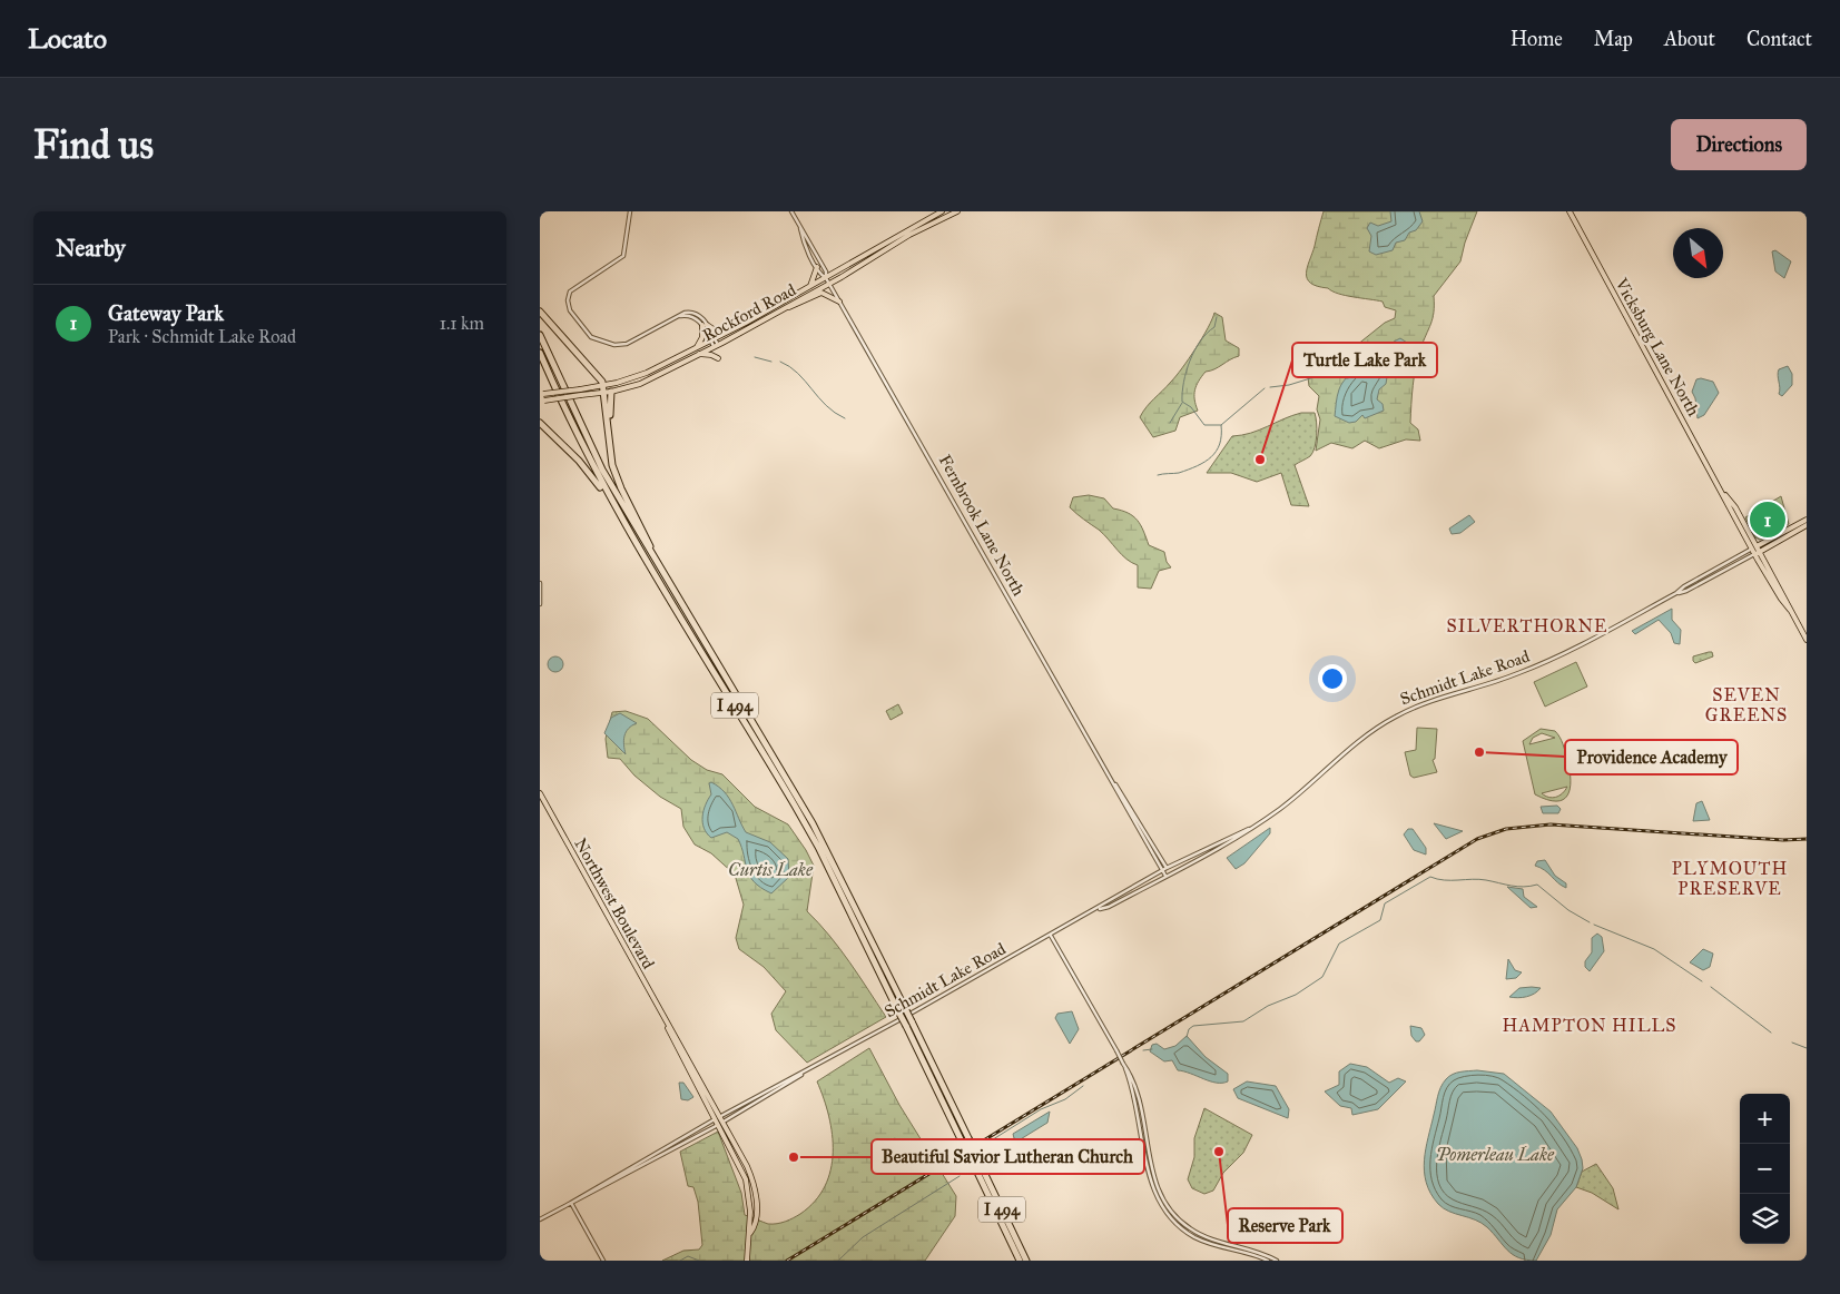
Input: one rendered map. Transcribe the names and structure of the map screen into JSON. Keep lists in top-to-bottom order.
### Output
{
  "streets": {
    "highway": ["I 494"],
    "main road": [
      "Rockford Road",
      "Vicksburg Lane North",
      "Schmidt Lake Road",
      "Northwest Boulevard"
    ],
    "street": ["Fernbrook Lane North"]
  },
  "crossings": [
    ["Rockford Road", "Fernbrook Lane North"],
    ["Vicksburg Lane North", "Schmidt Lake Road"],
    ["Fernbrook Lane North", "Schmidt Lake Road"],
    ["Schmidt Lake Road", "Northwest Boulevard"]
  ],
  "districts": [
    "SILVERTHORNE",
    "SEVEN GREENS",
    "PLYMOUTH PRESERVE",
    "HAMPTON HILLS"
  ],
  "water": ["Curtis Lake", "Pomerleau Lake"],
  "places": [
    "Turtle Lake Park",
    "Providence Academy",
    "Reserve Park",
    "Beautiful Savior Lutheran Church"
  ],
  "north": "bottom right",
  "page": {
    "header": "Locato",
    "nav": [
      "Home",
      "Map",
      "About",
      "Contact"
    ],
    "buttons": "Directions",
    "title": "Find us",
    "heading": "Nearby",
    "list": [
      {
        "mark": "1",
        "name": "Gateway Park",
        "note": "Park · Schmidt Lake Road",
        "value": "1.1 km"
      }
    ],
    "pins": "1",
    "map_buttons": ["+", "−"]
  }
}
